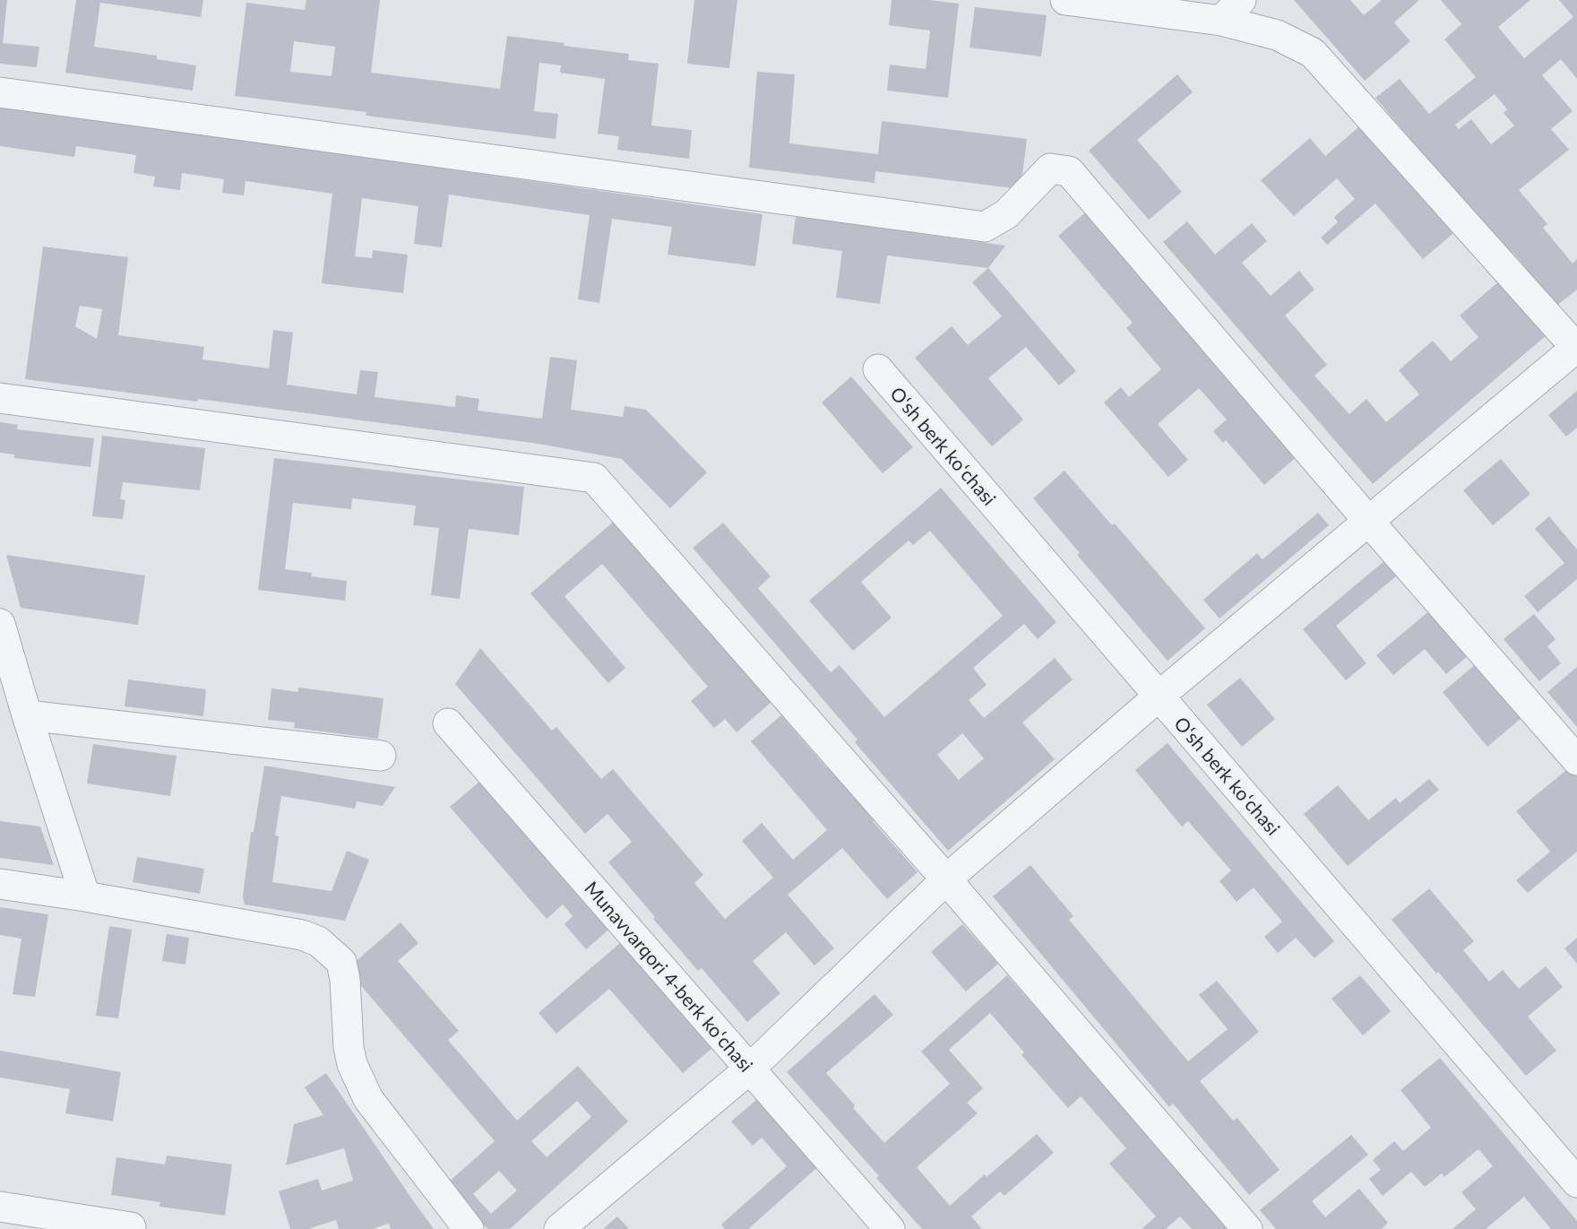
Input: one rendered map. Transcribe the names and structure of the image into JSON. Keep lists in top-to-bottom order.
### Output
{
  "streets": {
    "street": ["Oʻsh berk koʻchasi", "Munavvarqori 4-berk koʻchasi"]
  }
}
